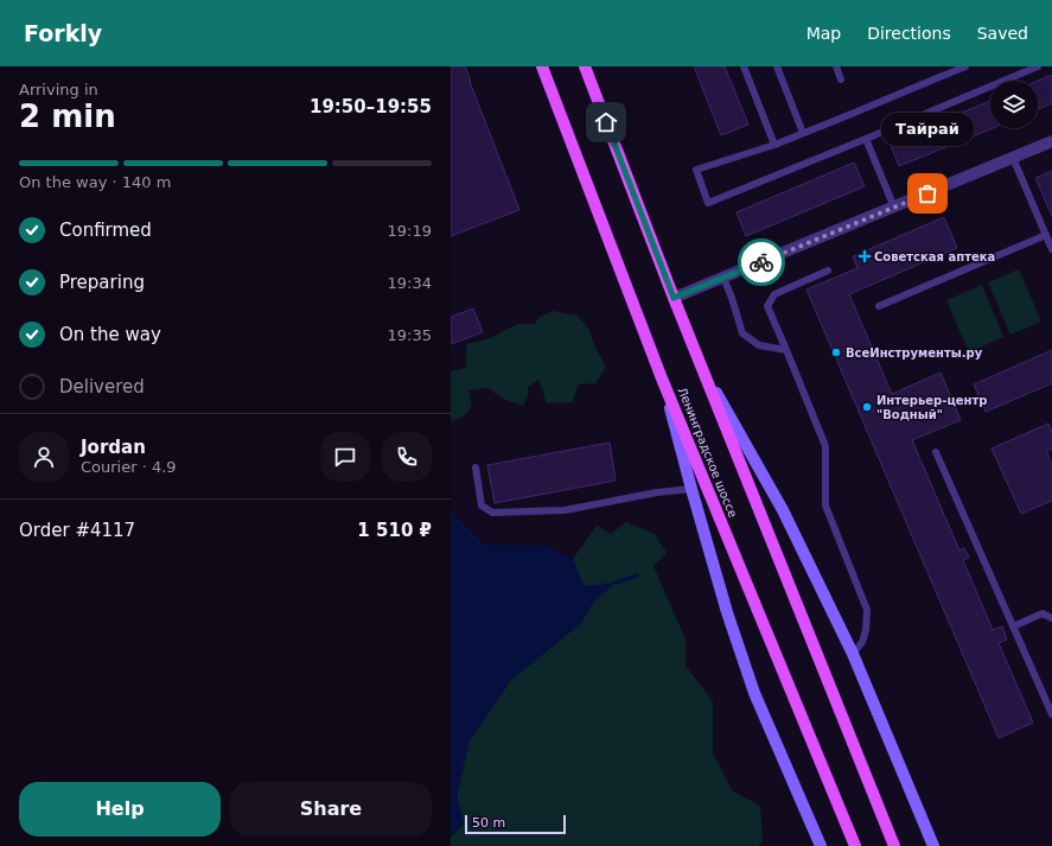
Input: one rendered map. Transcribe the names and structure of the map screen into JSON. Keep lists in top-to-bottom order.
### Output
{
  "streets": {
    "main road": ["Ленинградское шоссе"]
  },
  "places": {
    "other": ["Тайрай", "ВсеИнструменты.ру", "Интерьер-центр \"Водный\""],
    "health": ["Советская аптека"]
  },
  "scale_bar": "50 m",
  "page": {
    "header": "Forkly",
    "nav": ["Map", "Directions", "Saved"],
    "heading": ["2 min", "Arriving in", "19:50–19:55"],
    "panel": [
      "Jordan",
      "Courier · 4.9",
      "Order #4117",
      "1 510 ₽"
    ],
    "bubble": "Тайрай",
    "bar": "On the way · 140 m",
    "list": [
      ["Confirmed", "19:19"],
      ["Preparing", "19:34"],
      ["On the way", "19:35"],
      "Delivered"
    ],
    "buttons": ["Help", "Share"],
    "scale": "50 m"
  }
}
